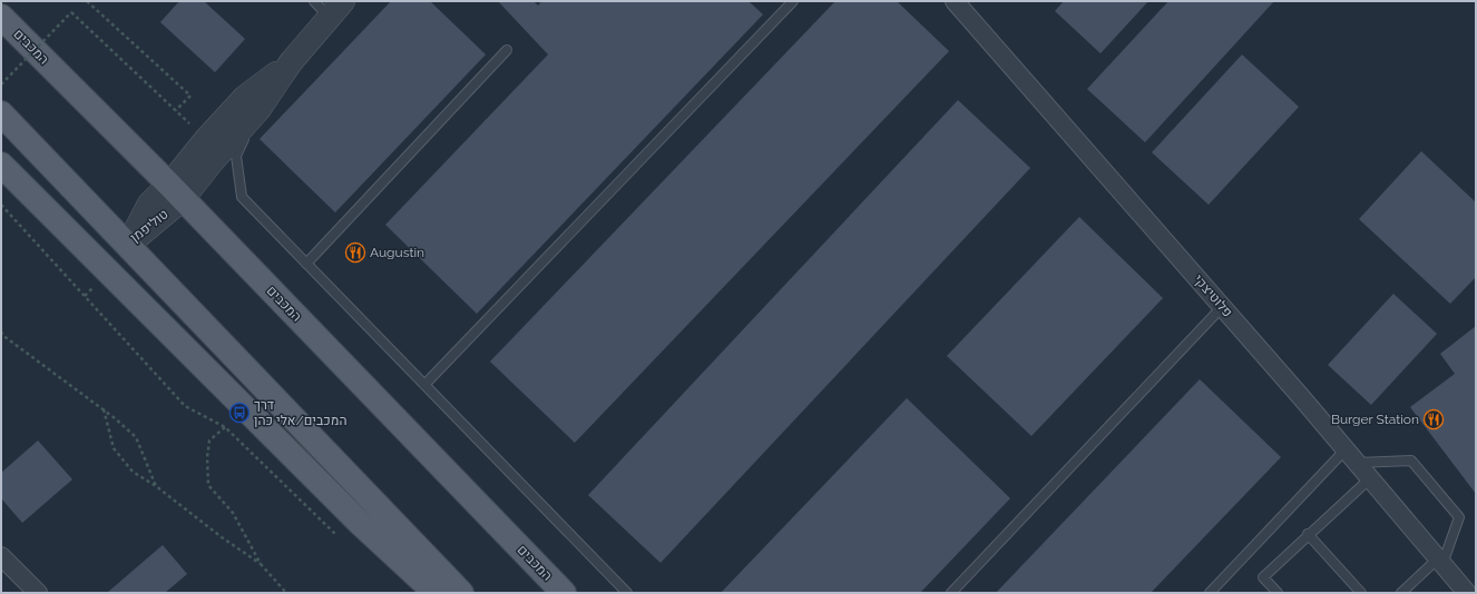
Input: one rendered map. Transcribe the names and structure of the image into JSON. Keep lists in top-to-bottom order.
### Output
{
  "streets": {
    "main road": ["המכבים"],
    "street": ["טוליפמן", "פלוטיצקי"]
  },
  "crossings": [
    ["המכבים", "טוליפמן"]
  ],
  "places": {
    "restaurant": ["Augustin", "Burger Station"],
    "bus stop": ["דרך המכבים/אלי כהן"]
  }
}
